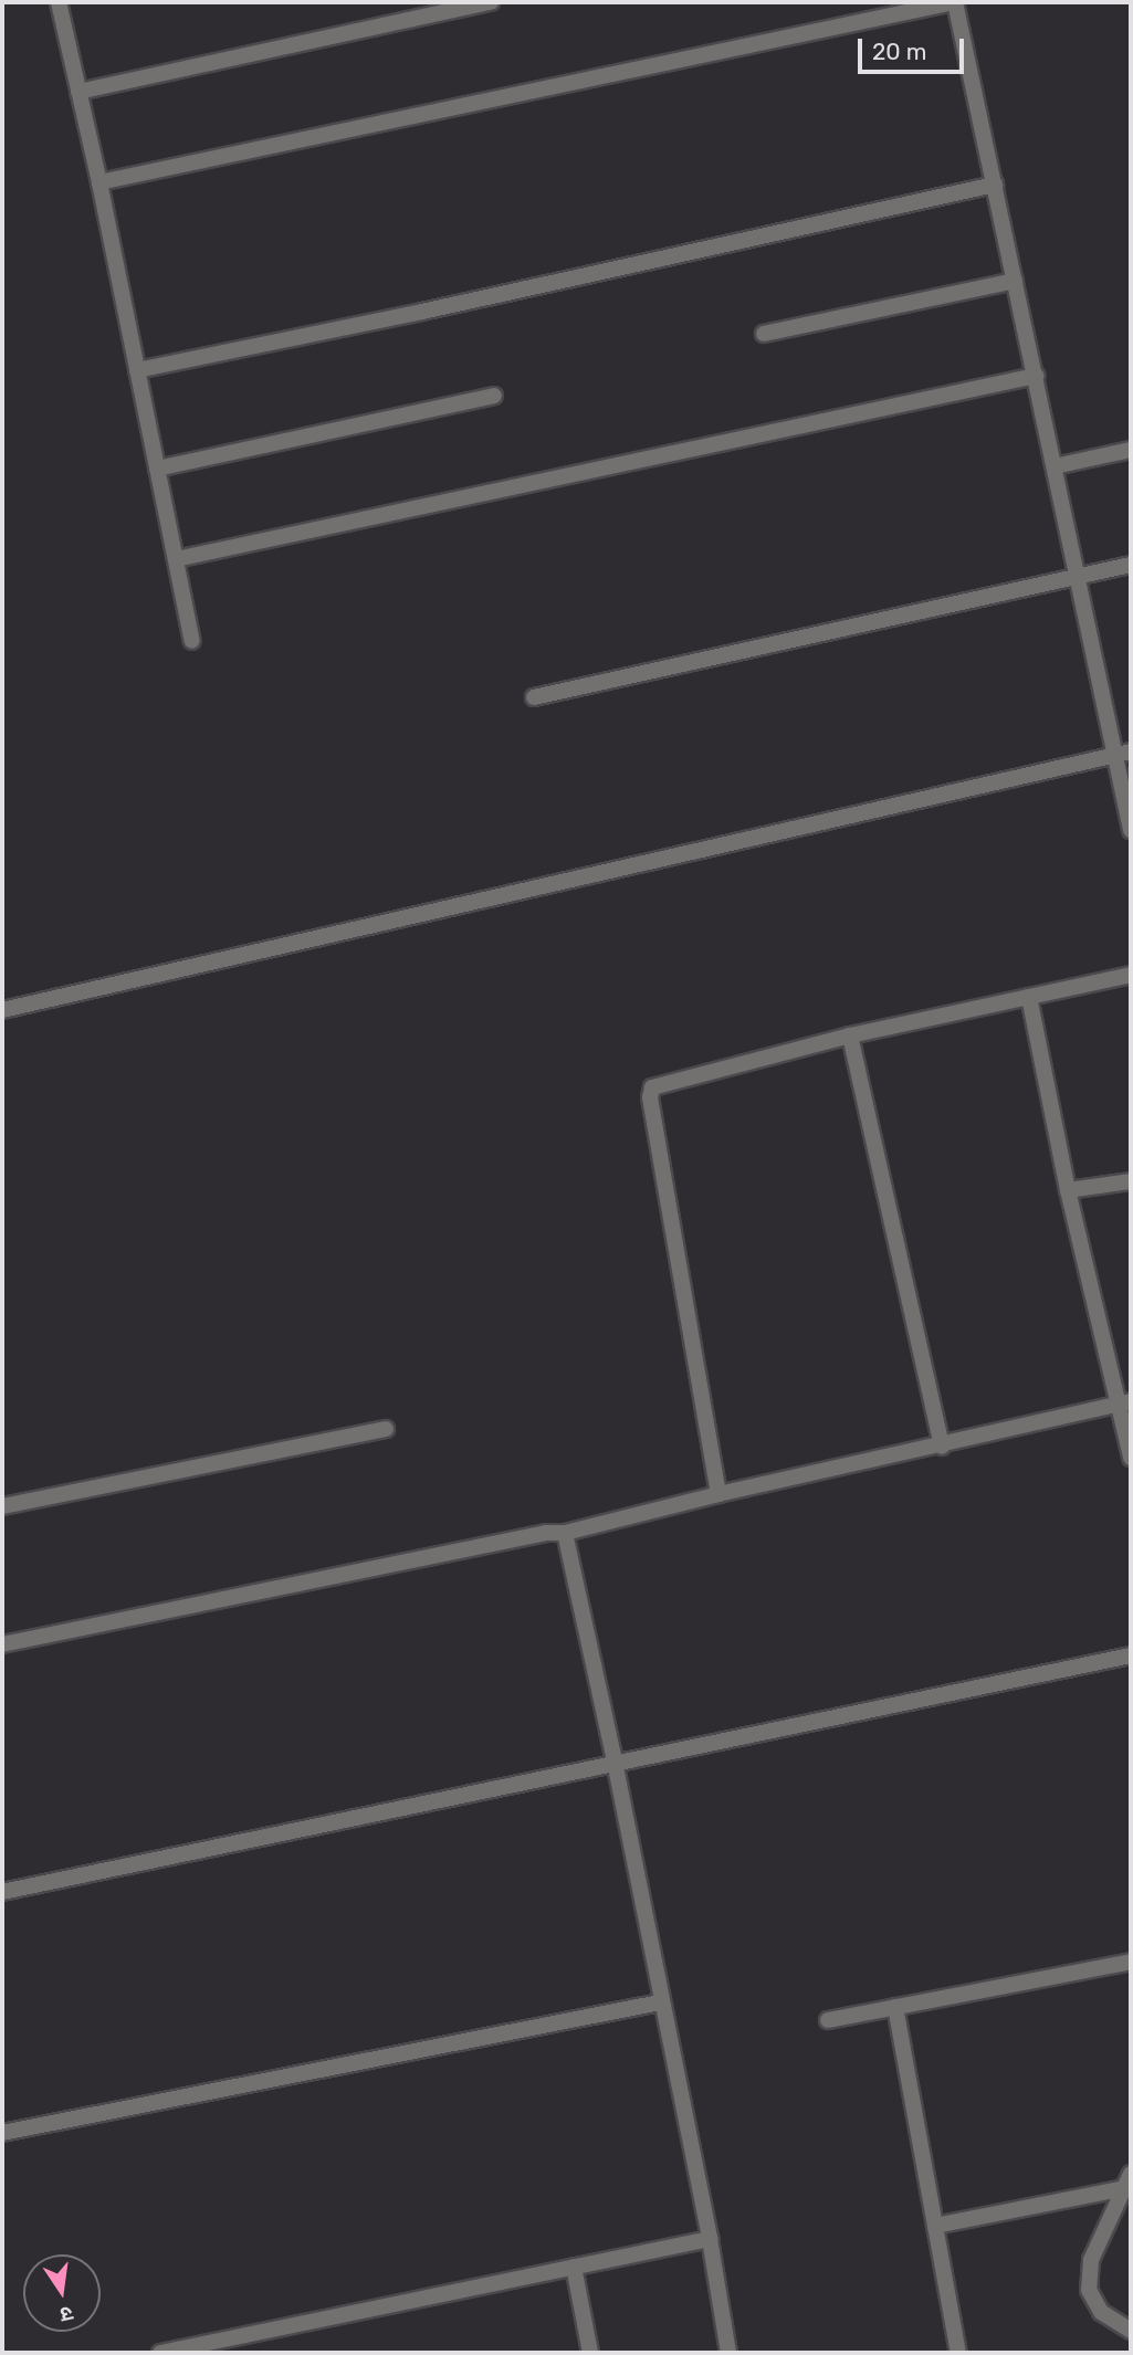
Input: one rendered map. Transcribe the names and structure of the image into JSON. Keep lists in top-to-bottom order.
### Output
{
  "scale_bar": "20 m",
  "north": "bottom"
}
